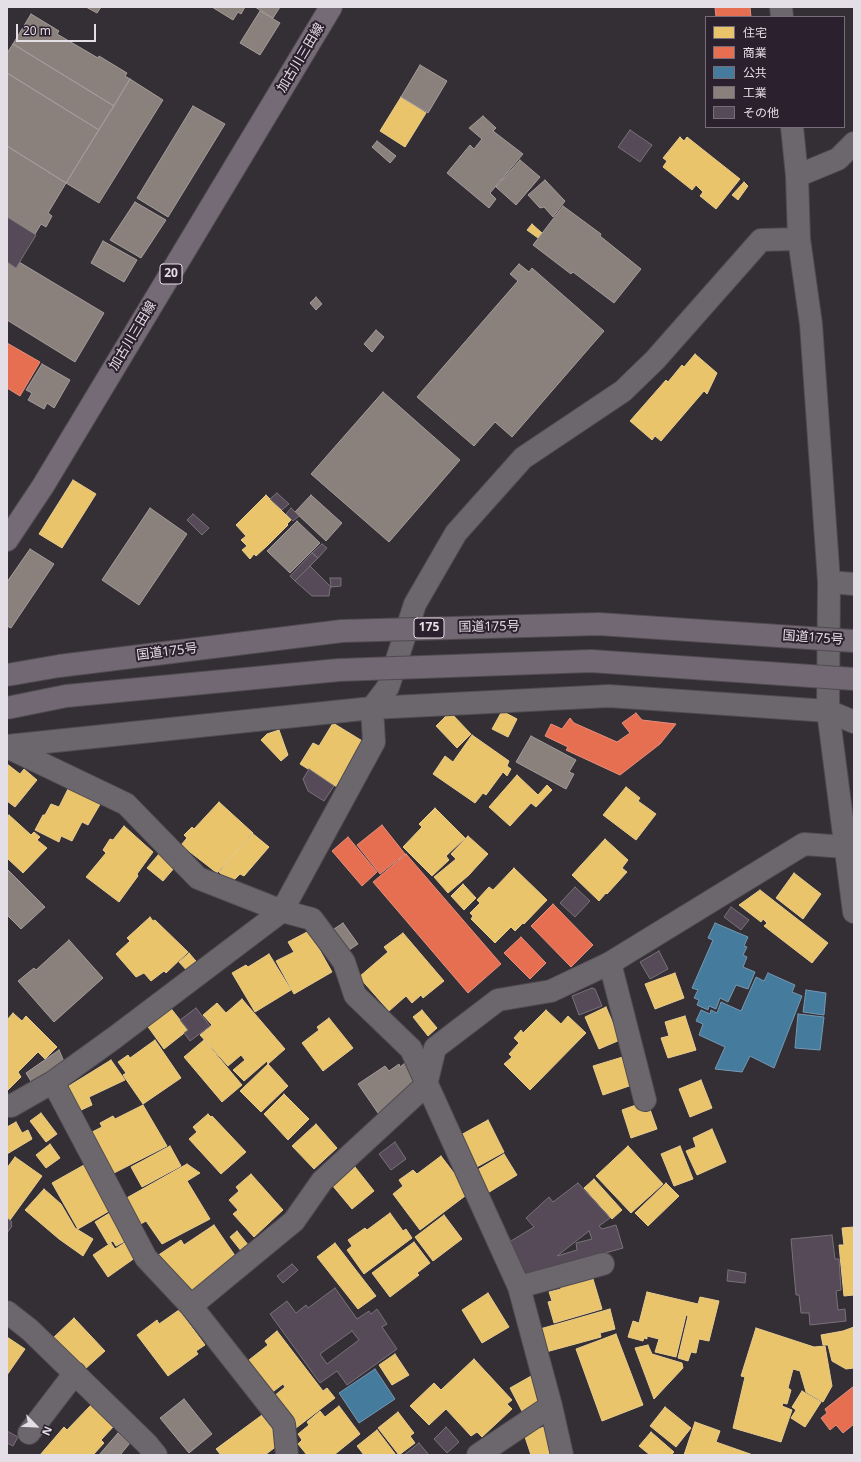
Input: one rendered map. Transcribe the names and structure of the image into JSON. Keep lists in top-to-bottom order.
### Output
{
  "streets": {
    "highway": ["国道175号", "175"],
    "main road": ["加古川三田線", "20"]
  },
  "legend": [
    "住宅",
    "商業",
    "公共",
    "工業",
    "その他"
  ],
  "scale_bar": "20 m",
  "north": "bottom right"
}
